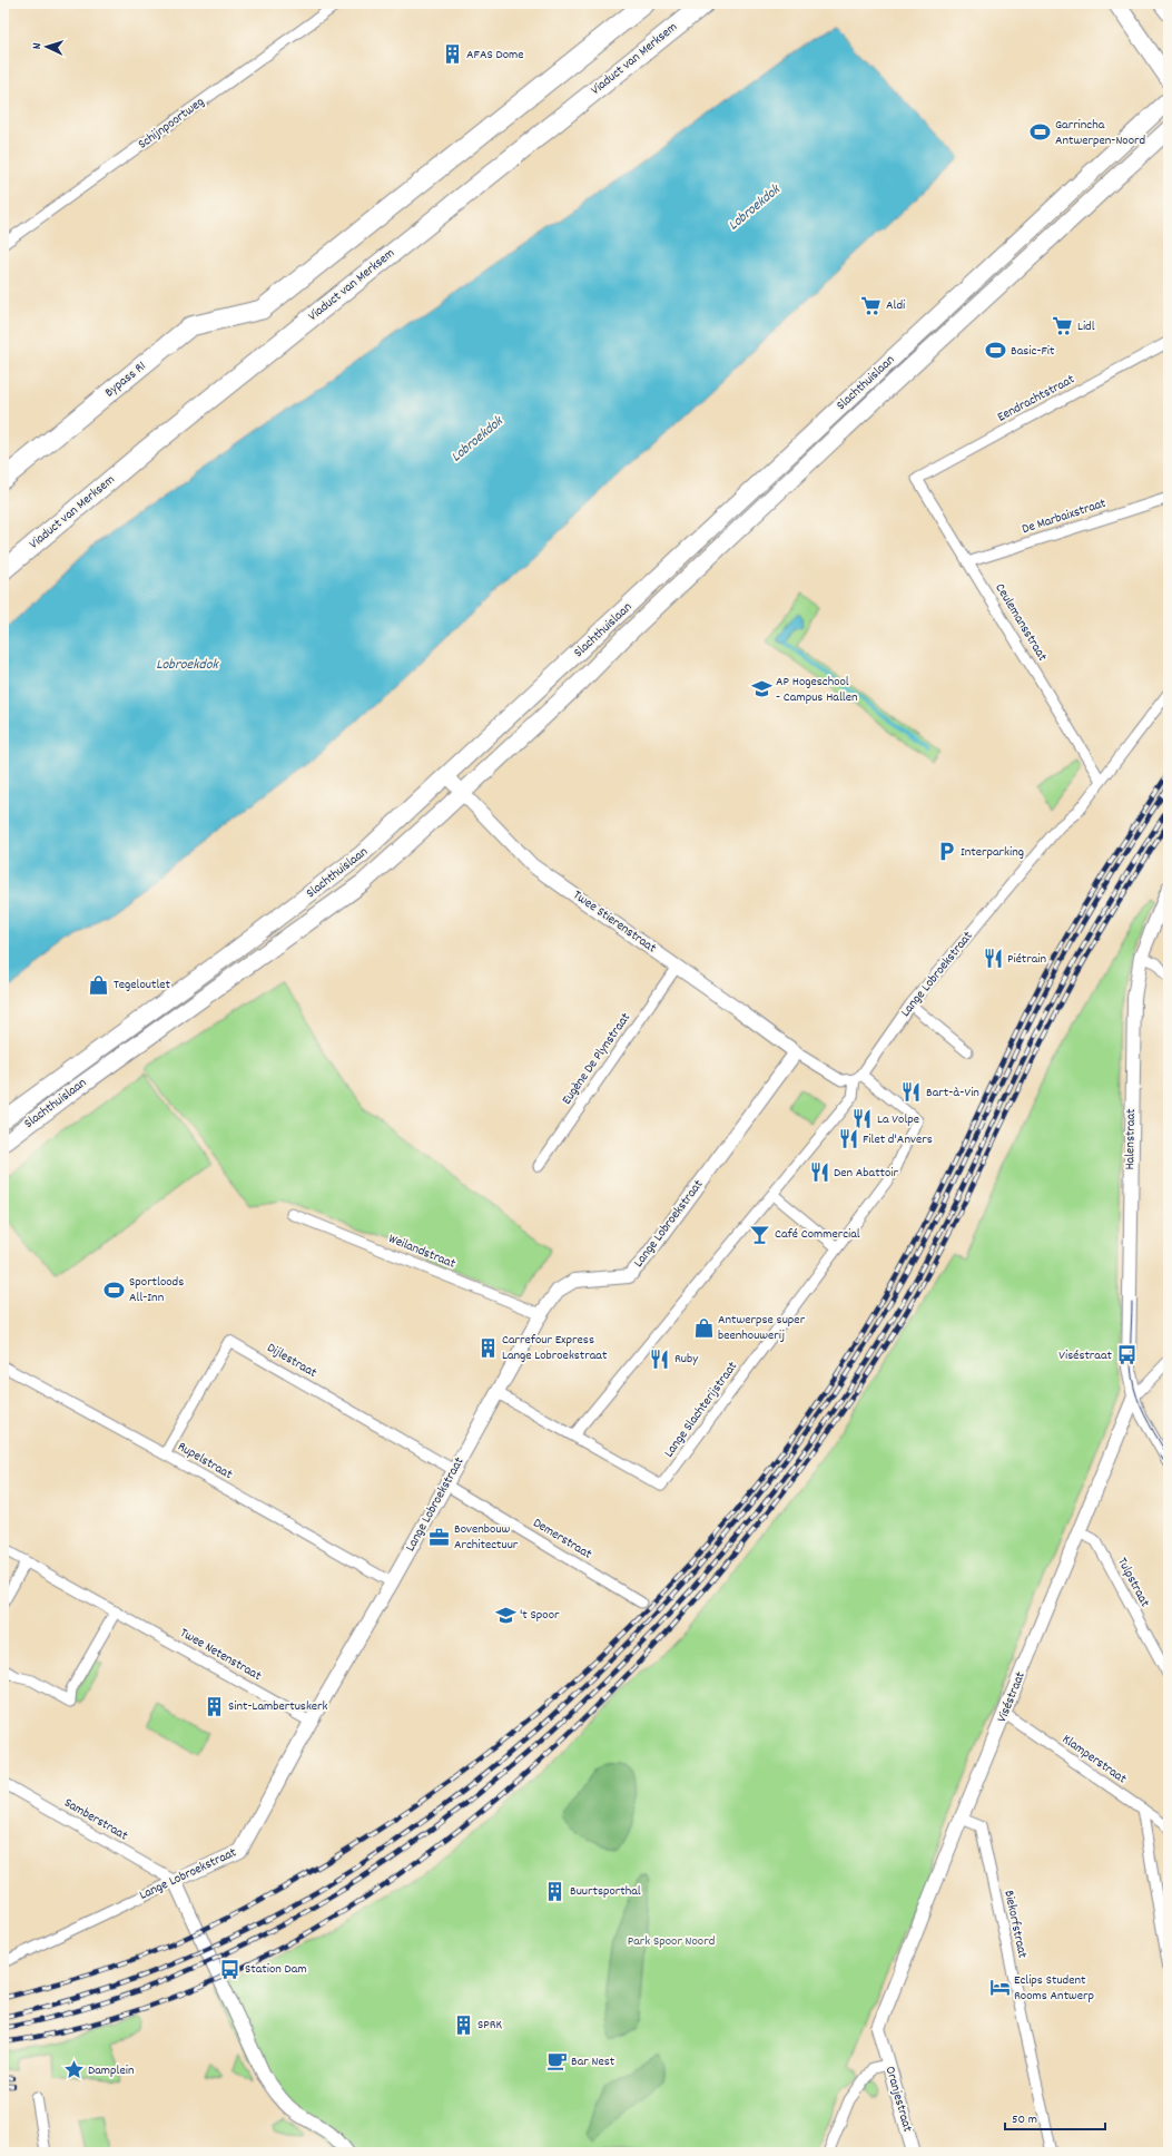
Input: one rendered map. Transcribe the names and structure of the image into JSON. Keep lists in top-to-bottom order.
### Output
{
  "streets": {
    "highway": ["Viaduct van Merksem", "Bypass R1"],
    "main road": ["Slachthuislaan"],
    "street": [
      "Schijnpoortweg",
      "Eendrachtstraat",
      "De Marbaixstraat",
      "Ceulemansstraat",
      "Twee Stierenstraat",
      "Lange Lobroekstraat",
      "Eugène De Plynstraat",
      "Halenstraat",
      "Weilandstraat",
      "Dijlestraat",
      "Lange Slachterijstraat",
      "Rupelstraat",
      "Demerstraat",
      "Tulpstraat",
      "Twee Netenstraat",
      "Viséstraat",
      "Klamperstraat",
      "Samberstraat",
      "Biekorfstraat",
      "Oranjestraat"
    ]
  },
  "crossings": [
    ["Slachthuislaan", "Twee Stierenstraat"],
    ["Eendrachtstraat", "Ceulemansstraat"],
    ["De Marbaixstraat", "Ceulemansstraat"],
    ["Ceulemansstraat", "Lange Lobroekstraat"],
    ["Twee Stierenstraat", "Lange Lobroekstraat"],
    ["Twee Stierenstraat", "Eugène De Plynstraat"],
    ["Lange Lobroekstraat", "Weilandstraat"],
    ["Lange Lobroekstraat", "Dijlestraat"],
    ["Lange Lobroekstraat", "Lange Slachterijstraat"],
    ["Lange Lobroekstraat", "Rupelstraat"],
    ["Lange Lobroekstraat", "Demerstraat"],
    ["Lange Lobroekstraat", "Twee Netenstraat"],
    ["Lange Lobroekstraat", "Samberstraat"],
    ["Halenstraat", "Viséstraat"],
    ["Dijlestraat", "Rupelstraat"],
    ["Tulpstraat", "Viséstraat"],
    ["Viséstraat", "Klamperstraat"],
    ["Viséstraat", "Biekorfstraat"],
    ["Viséstraat", "Oranjestraat"]
  ],
  "water": ["Lobroekdok"],
  "parks": ["Park Spoor Noord"],
  "places": {
    "building": [
      "AFAS Dome",
      "Carrefour Express Lange Lobroekstraat",
      "Sint-Lambertuskerk",
      "Buurtsporthal",
      "SPRK"
    ],
    "sports": ["Garrincha Antwerpen-Noord", "Basic-Fit", "Sportloods All-Inn"],
    "supermarket": ["Aldi", "Lidl"],
    "school or university": ["AP Hogeschool - Campus Hallen", "'t Spoor"],
    "parking": ["Interparking"],
    "restaurant": [
      "Piétrain",
      "Bart-à-Vin",
      "La Volpe",
      "Filet d'Anvers",
      "Den Abattoir",
      "Ruby"
    ],
    "shop": ["Tegeloutlet", "Antwerpse super beenhouwerij"],
    "bar": ["Café Commercial"],
    "bus stop": ["Viséstraat", "Station Dam"],
    "office": ["Bovenbouw Architectuur"],
    "hotel": ["Eclips Student Rooms Antwerp"],
    "cafe": ["Bar Nest"],
    "place": ["Damplein"]
  },
  "scale_bar": "50 m",
  "north": "left"
}
